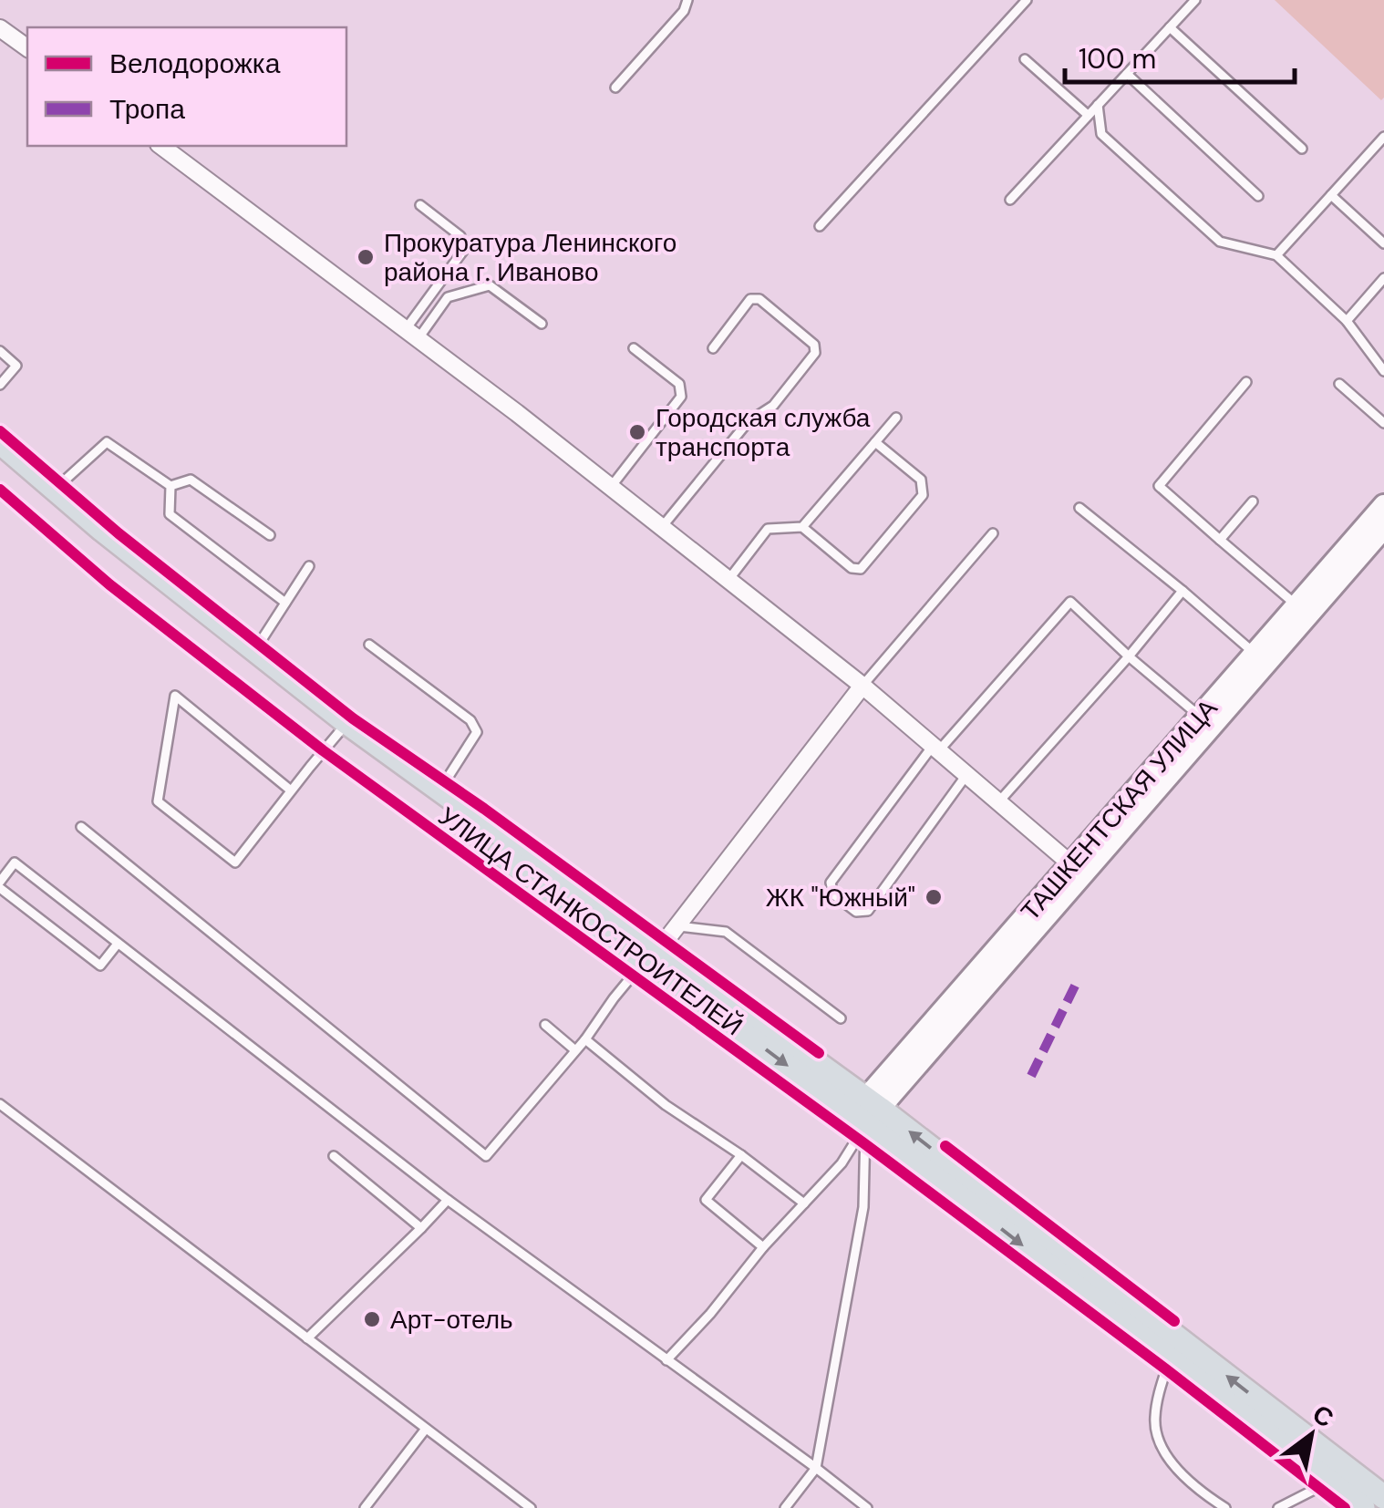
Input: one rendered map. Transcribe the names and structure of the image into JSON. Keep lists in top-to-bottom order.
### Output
{
  "streets": {
    "main road": ["ТАШКЕНТСКАЯ УЛИЦА", "УЛИЦА СТАНКОСТРОИТЕЛЕЙ"]
  },
  "crossings": [
    ["ТАШКЕНТСКАЯ УЛИЦА", "УЛИЦА СТАНКОСТРОИТЕЛЕЙ"]
  ],
  "places": [
    "Прокуратура Ленинского района г. Иваново",
    "Городская служба транспорта",
    "ЖК \"Южный\"",
    "Арт-отель"
  ],
  "legend": ["Велодорожка", "Тропа"],
  "scale_bar": "100 m",
  "north": "top right"
}
